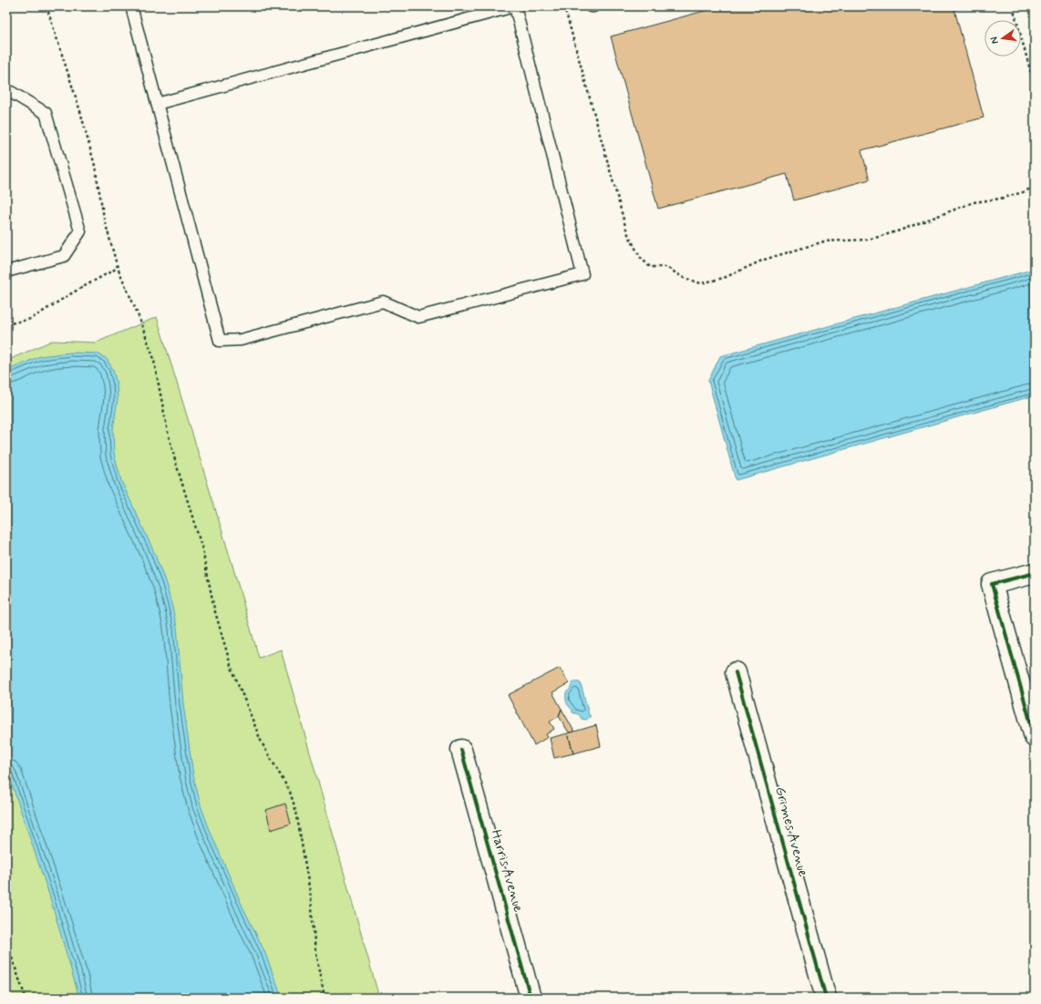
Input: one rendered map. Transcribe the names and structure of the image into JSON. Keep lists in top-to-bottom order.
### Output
{
  "streets": {
    "street": ["Grimes Avenue", "Harris Avenue"]
  },
  "north": "left"
}
